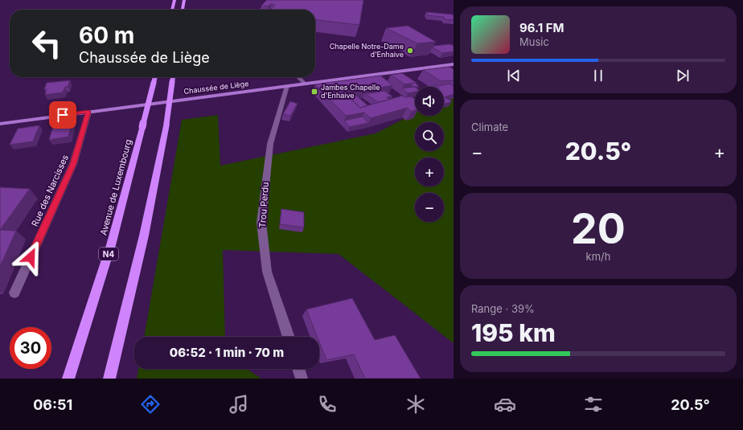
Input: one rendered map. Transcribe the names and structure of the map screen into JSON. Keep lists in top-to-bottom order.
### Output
{
  "streets": {
    "main road": ["Avenue de Luxembourg", "N4"],
    "street": ["Chaussée de Liège", "Rue des Narcisses", "Trou Perdu"]
  },
  "crossings": [
    ["Chaussée de Liège", "Rue des Narcisses"],
    ["Chaussée de Liège", "Trou Perdu"]
  ],
  "places": {
    "other": ["Chapelle Notre-Dame d'Enhaive"],
    "transit": ["Jambes Chapelle d'Enhaive"]
  },
  "page": {
    "turn": ["60 m", "Chaussée de Liège"],
    "song": ["96.1 FM", "Music"],
    "map_buttons": ["+", "−"],
    "tile": [
      "Climate",
      ["20", "km/h"],
      ["Range · 39%", "195 km"]
    ],
    "heat": ["−", "20.5°", "+"],
    "limit": "30",
    "trip": "06:52 · 1 min · 70 m",
    "tabs": ["06:51", "20.5°"]
  }
}
